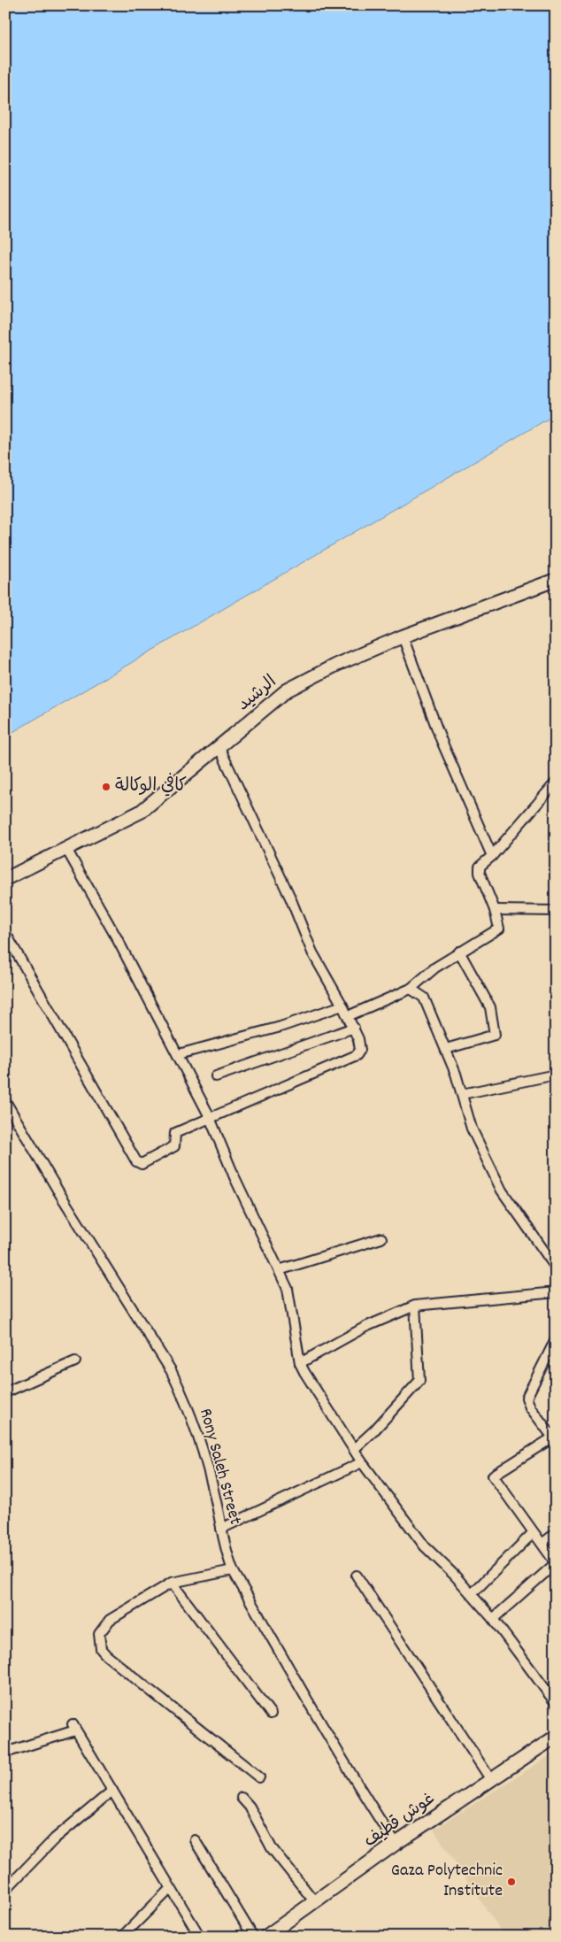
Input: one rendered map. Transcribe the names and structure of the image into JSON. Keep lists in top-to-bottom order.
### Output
{
  "streets": {
    "main road": ["الرشيد", "غوش قطيف"],
    "street": ["Rony Saleh Street"]
  },
  "crossings": [
    ["Rony Saleh Street", "غوش قطيف"]
  ],
  "places": ["كافي الوكالة", "Gaza Polytechnic Institute"]
}
